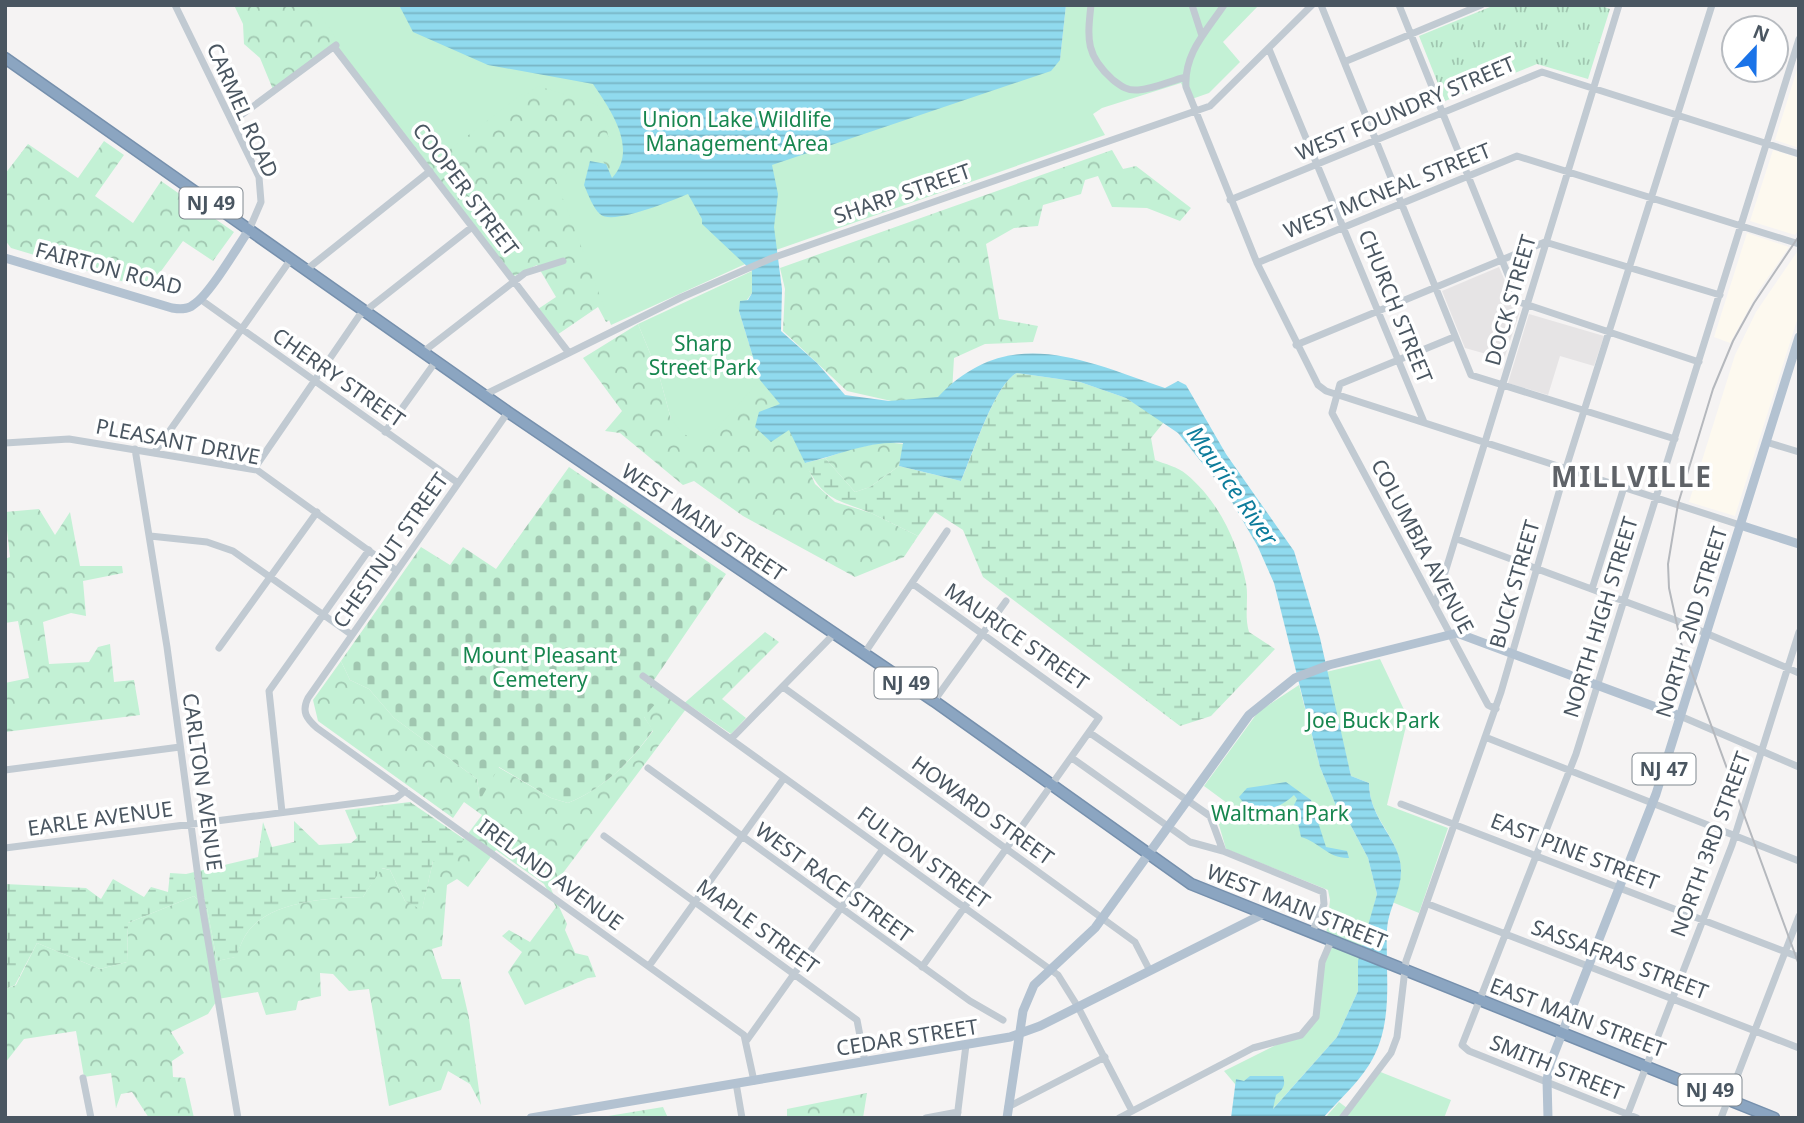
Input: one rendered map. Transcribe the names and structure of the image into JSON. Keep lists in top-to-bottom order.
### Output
{
  "streets": {
    "highway": ["NJ 49", "WEST MAIN STREET", "EAST MAIN STREET"],
    "main road": [
      "FAIRTON ROAD",
      "NORTH 2ND STREET",
      "NJ 47",
      "CEDAR STREET"
    ],
    "street": [
      "WEST FOUNDRY STREET",
      "CARMEL ROAD",
      "COOPER STREET",
      "WEST MCNEAL STREET",
      "SHARP STREET",
      "DOCK STREET",
      "CHURCH STREET",
      "CHERRY STREET",
      "PLEASANT DRIVE",
      "COLUMBIA AVENUE",
      "CHESTNUT STREET",
      "BUCK STREET",
      "NORTH HIGH STREET",
      "MAURICE STREET",
      "CARLTON AVENUE",
      "HOWARD STREET",
      "EARLE AVENUE",
      "NORTH 3RD STREET",
      "EAST PINE STREET",
      "FULTON STREET",
      "IRELAND AVENUE",
      "WEST RACE STREET",
      "MAPLE STREET",
      "SASSAFRAS STREET",
      "SMITH STREET"
    ]
  },
  "crossings": [
    ["WEST FOUNDRY STREET", "DOCK STREET"],
    ["WEST FOUNDRY STREET", "CHURCH STREET"],
    ["WEST FOUNDRY STREET", "BUCK STREET"],
    ["WEST FOUNDRY STREET", "NORTH HIGH STREET"],
    ["CARMEL ROAD", "COOPER STREET"],
    ["CARMEL ROAD", "WEST MAIN STREET"],
    ["COOPER STREET", "SHARP STREET"],
    ["WEST MCNEAL STREET", "DOCK STREET"],
    ["WEST MCNEAL STREET", "CHURCH STREET"],
    ["WEST MCNEAL STREET", "BUCK STREET"],
    ["WEST MCNEAL STREET", "NORTH HIGH STREET"],
    ["SHARP STREET", "CHURCH STREET"],
    ["SHARP STREET", "WEST MAIN STREET"],
    ["FAIRTON ROAD", "CHERRY STREET"],
    ["DOCK STREET", "COLUMBIA AVENUE"],
    ["CHERRY STREET", "CHESTNUT STREET"],
    ["PLEASANT DRIVE", "CHESTNUT STREET"],
    ["PLEASANT DRIVE", "CARLTON AVENUE"],
    ["WEST MAIN STREET", "CHESTNUT STREET"],
    ["WEST MAIN STREET", "BUCK STREET"],
    ["WEST MAIN STREET", "EAST MAIN STREET"],
    ["WEST MAIN STREET", "CEDAR STREET"],
    ["COLUMBIA AVENUE", "BUCK STREET"],
    ["CHESTNUT STREET", "IRELAND AVENUE"],
    ["BUCK STREET", "EAST PINE STREET"],
    ["BUCK STREET", "SASSAFRAS STREET"],
    ["BUCK STREET", "EAST MAIN STREET"],
    ["NORTH HIGH STREET", "EAST PINE STREET"],
    ["NORTH HIGH STREET", "SASSAFRAS STREET"],
    ["NORTH HIGH STREET", "EAST MAIN STREET"],
    ["NORTH HIGH STREET", "SMITH STREET"],
    ["NORTH 2ND STREET", "NJ 47"],
    ["NORTH 2ND STREET", "EAST PINE STREET"],
    ["NORTH 2ND STREET", "SASSAFRAS STREET"],
    ["NORTH 2ND STREET", "EAST MAIN STREET"],
    ["NJ 47", "EAST MAIN STREET"],
    ["NJ 47", "SMITH STREET"],
    ["CARLTON AVENUE", "EARLE AVENUE"],
    ["HOWARD STREET", "CEDAR STREET"],
    ["EARLE AVENUE", "IRELAND AVENUE"],
    ["NORTH 3RD STREET", "EAST PINE STREET"],
    ["NORTH 3RD STREET", "SASSAFRAS STREET"],
    ["NORTH 3RD STREET", "EAST MAIN STREET"],
    ["NORTH 3RD STREET", "SMITH STREET"],
    ["FULTON STREET", "CEDAR STREET"],
    ["MAPLE STREET", "CEDAR STREET"]
  ],
  "districts": ["MILLVILLE"],
  "water": ["Maurice River"],
  "parks": [
    "Union Lake Wildlife Management Area",
    "Sharp Street Park",
    "Mount Pleasant Cemetery",
    "Joe Buck Park",
    "Waltman Park"
  ],
  "north": "top"
}
